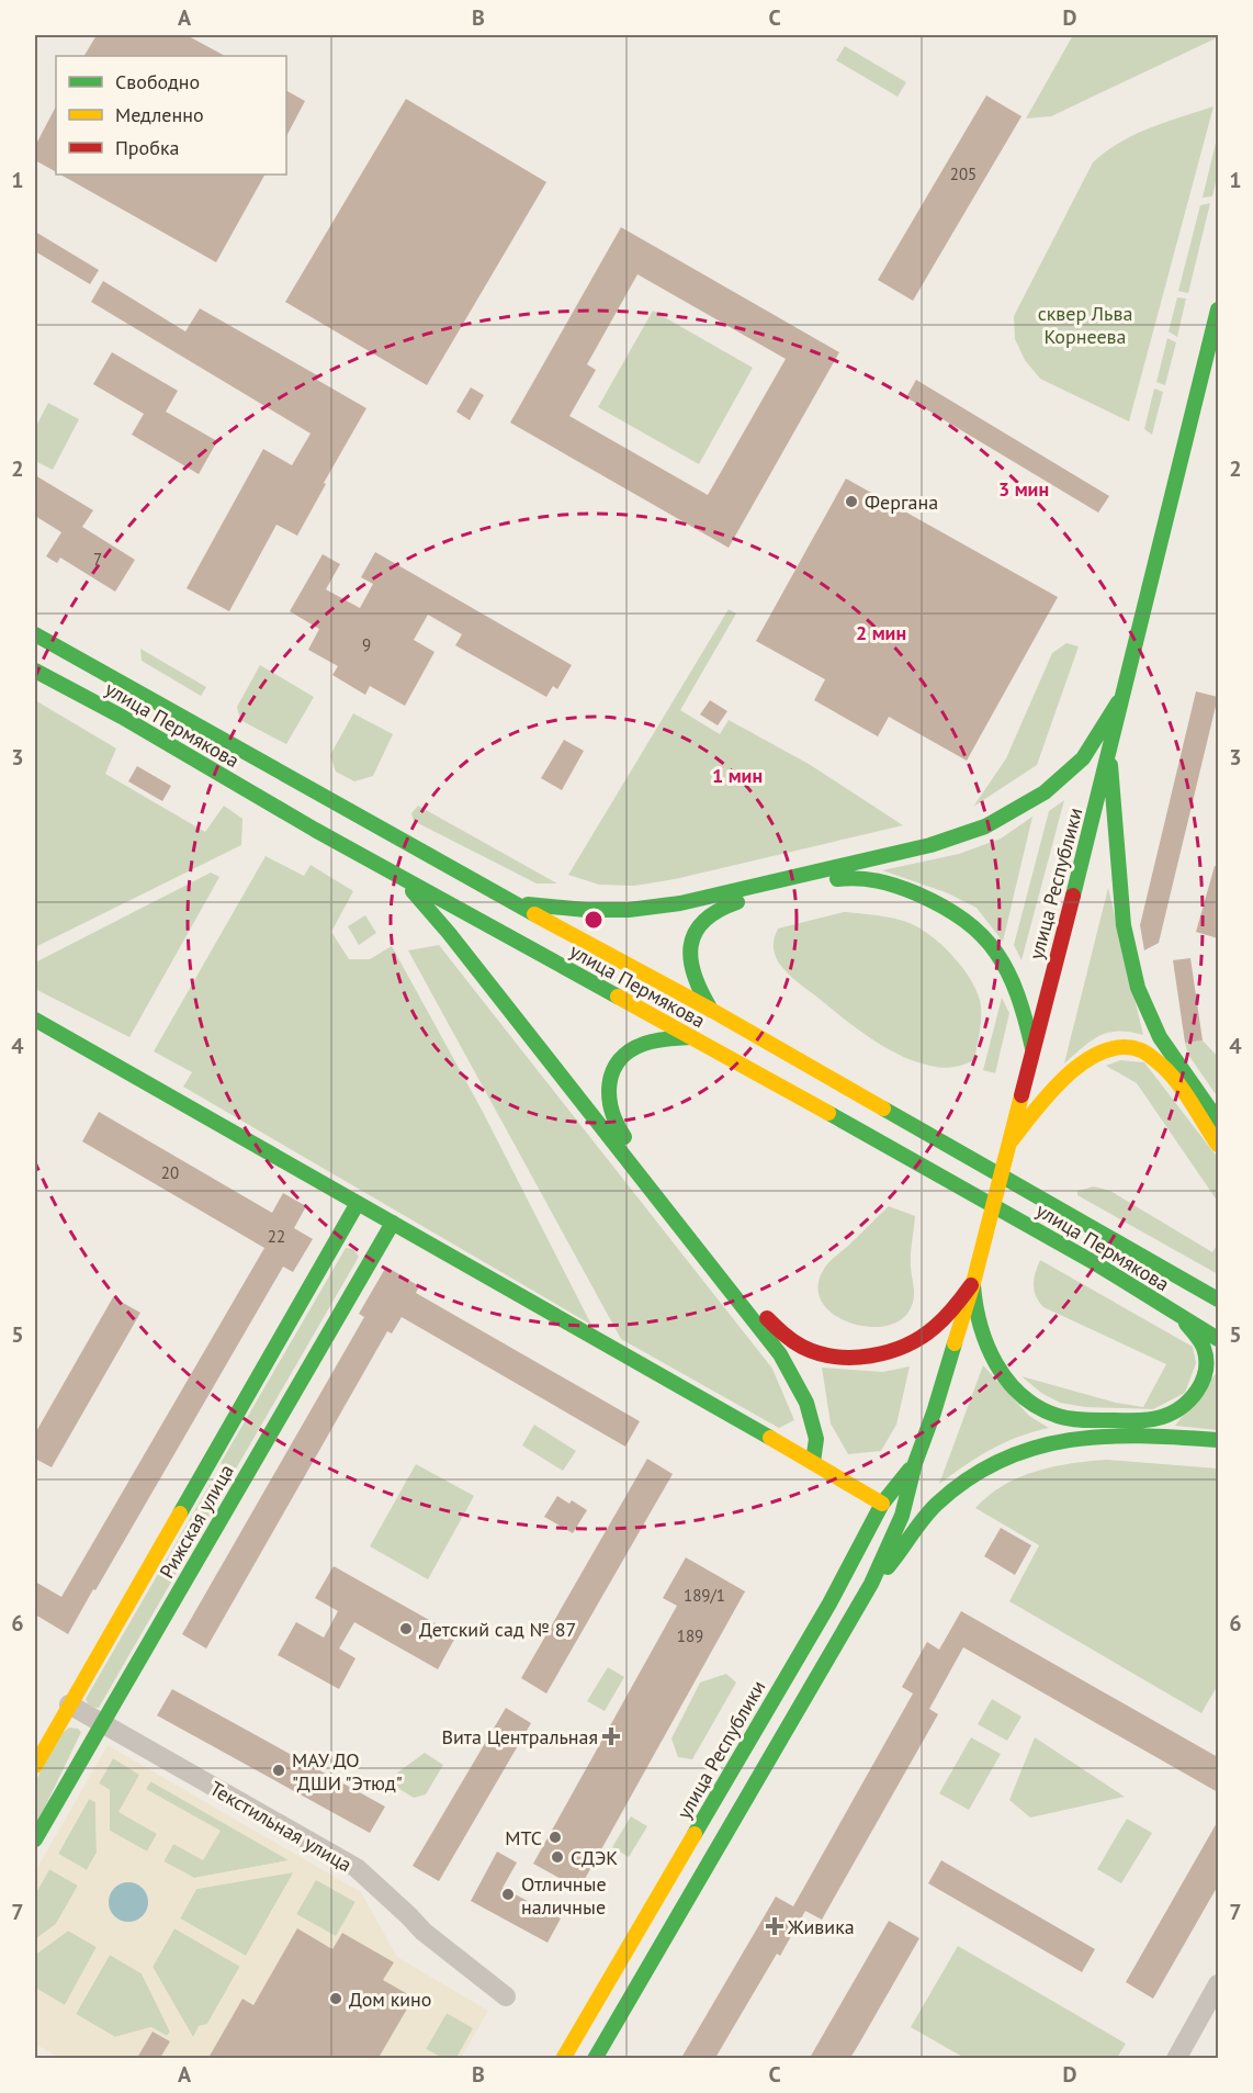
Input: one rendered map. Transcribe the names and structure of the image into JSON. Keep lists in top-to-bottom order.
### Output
{
  "streets": {
    "main road": ["улица Пермякова", "улица Республики", "Рижская улица"],
    "street": ["Текстильная улица"]
  },
  "crossings": [
    ["Рижская улица", "Текстильная улица"]
  ],
  "parks": ["сквер Льва Корнеева"],
  "places": {
    "other": [
      "Фергана",
      "Детский сад № 87",
      "МАУ ДО \"ДШИ \"Этюд\"",
      "МТС",
      "СДЭК",
      "Отличные наличные",
      "Дом кино"
    ],
    "health": ["Вита Центральная", "Живика"]
  },
  "house_numbers": [
    "205",
    "7",
    "9",
    "20",
    "22",
    "189/1",
    "189"
  ],
  "legend": ["Свободно", "Медленно", "Пробка"],
  "grid": {
    "columns": [
      "A",
      "B",
      "C",
      "D"
    ],
    "rows": [
      "1",
      "2",
      "3",
      "4",
      "5",
      "6",
      "7"
    ]
  },
  "rings": ["3 мин", "2 мин", "1 мин"]
}
